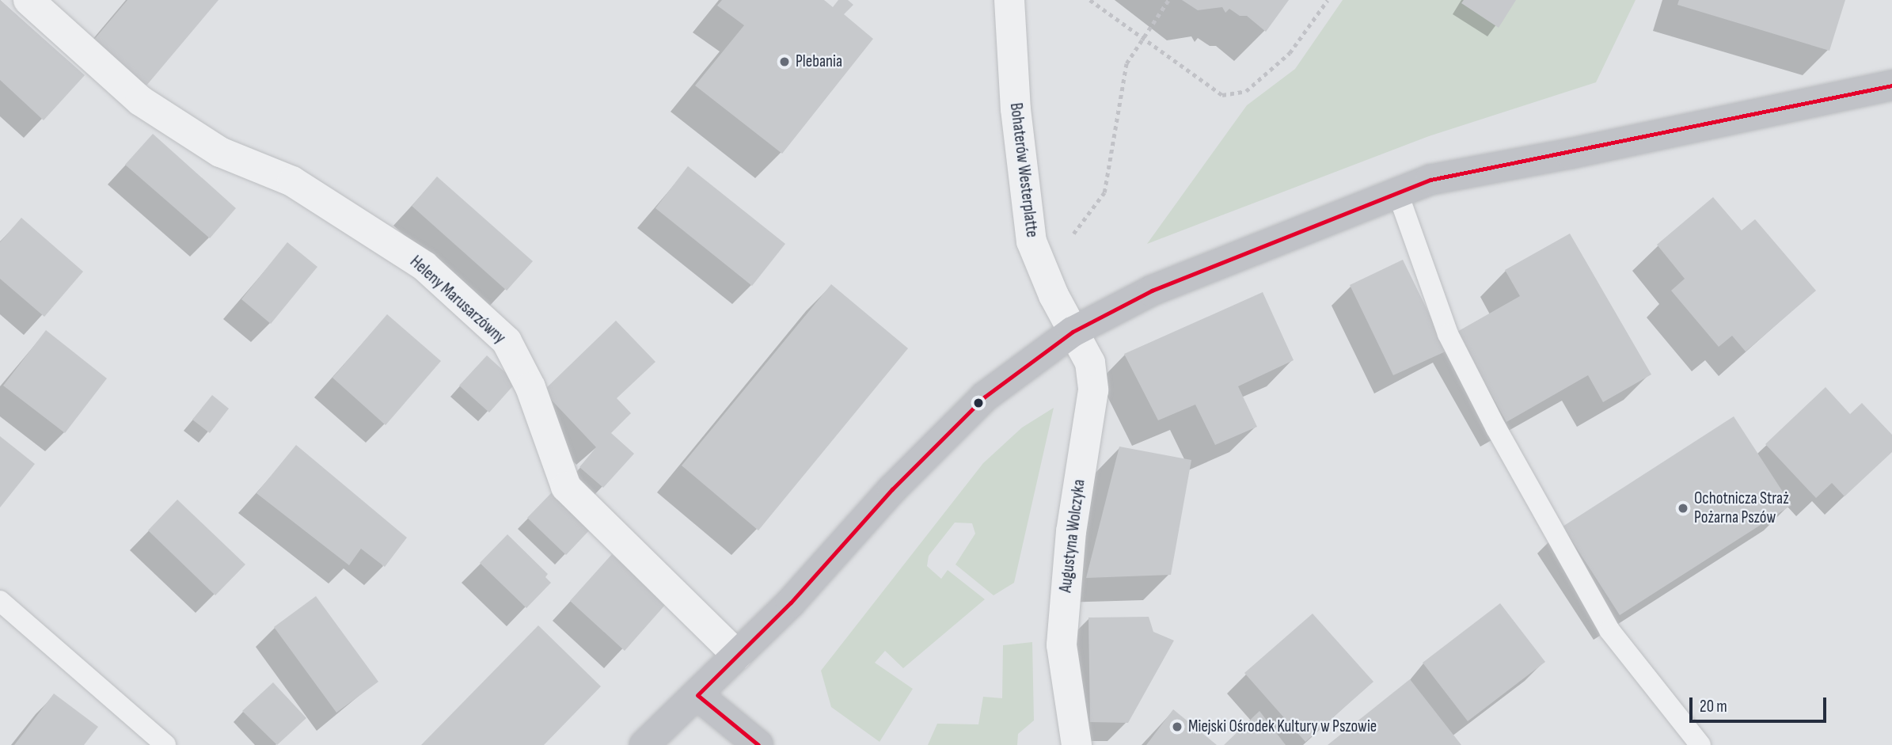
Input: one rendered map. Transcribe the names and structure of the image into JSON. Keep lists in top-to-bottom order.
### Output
{
  "streets": {
    "street": ["Bohaterów Westerplatte", "Heleny Marusarzówny", "Augustyna Wolczyka"]
  },
  "crossings": [
    ["Bohaterów Westerplatte", "Augustyna Wolczyka"]
  ],
  "places": ["Plebania", "Ochotnicza Straż Pożarna Pszów", "Miejski Ośrodek Kultury w Pszowie"],
  "scale_bar": "20 m"
}
